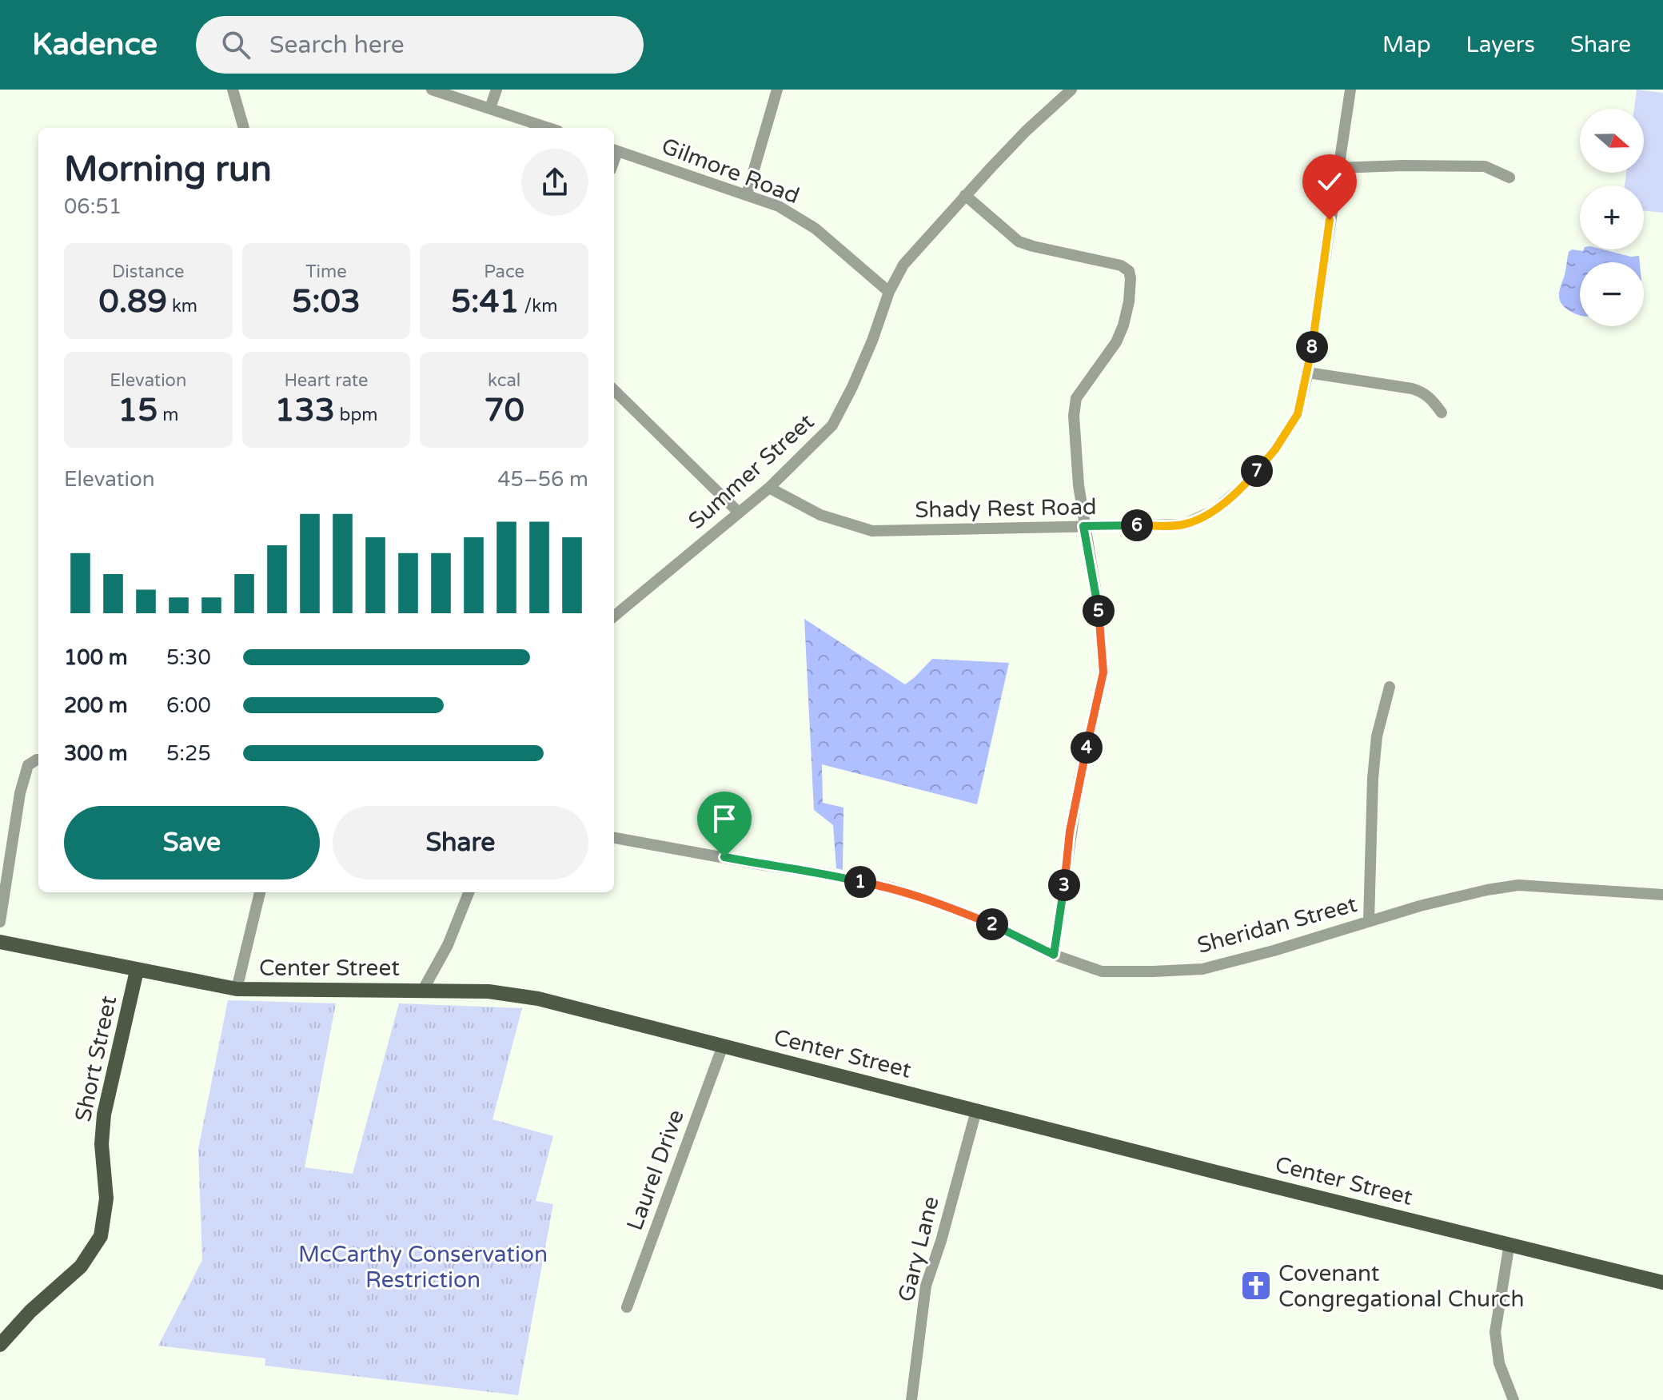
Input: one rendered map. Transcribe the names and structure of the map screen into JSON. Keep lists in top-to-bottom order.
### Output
{
  "streets": {
    "main road": ["Center Street", "Short Street"],
    "street": [
      "Gilmore Road",
      "Summer Street",
      "Shady Rest Road",
      "Sheridan Street",
      "Laurel Drive",
      "Gary Lane"
    ]
  },
  "crossings": [
    ["Gilmore Road", "Summer Street"],
    ["Summer Street", "Shady Rest Road"],
    ["Center Street", "Short Street"],
    ["Center Street", "Laurel Drive"],
    ["Center Street", "Gary Lane"]
  ],
  "parks": ["McCarthy Conservation Restriction"],
  "places": {
    "church": ["Covenant Congregational Church"]
  },
  "north": "right",
  "page": {
    "header": "Kadence",
    "search": "Search here",
    "nav": ["Map", "Layers", "Share"],
    "map_buttons": ["+", "−"],
    "heading": ["Morning run", "06:51"],
    "stats": [
      ["Distance", "0.89 km"],
      ["Time", "5:03"],
      ["Pace", "5:41 /km"],
      ["Elevation", "15 m"],
      ["Heart rate", "133 bpm"],
      ["kcal", "70"]
    ],
    "pins": [
      "8",
      "7",
      "6",
      "5",
      "4",
      "1",
      "3",
      "2"
    ],
    "chart": ["Elevation", "45–56 m"],
    "list": [
      {
        "name": "100 m",
        "note": "5:30"
      },
      {
        "name": "200 m",
        "note": "6:00"
      },
      {
        "name": "300 m",
        "note": "5:25"
      }
    ],
    "buttons": ["Save", "Share"]
  }
}
